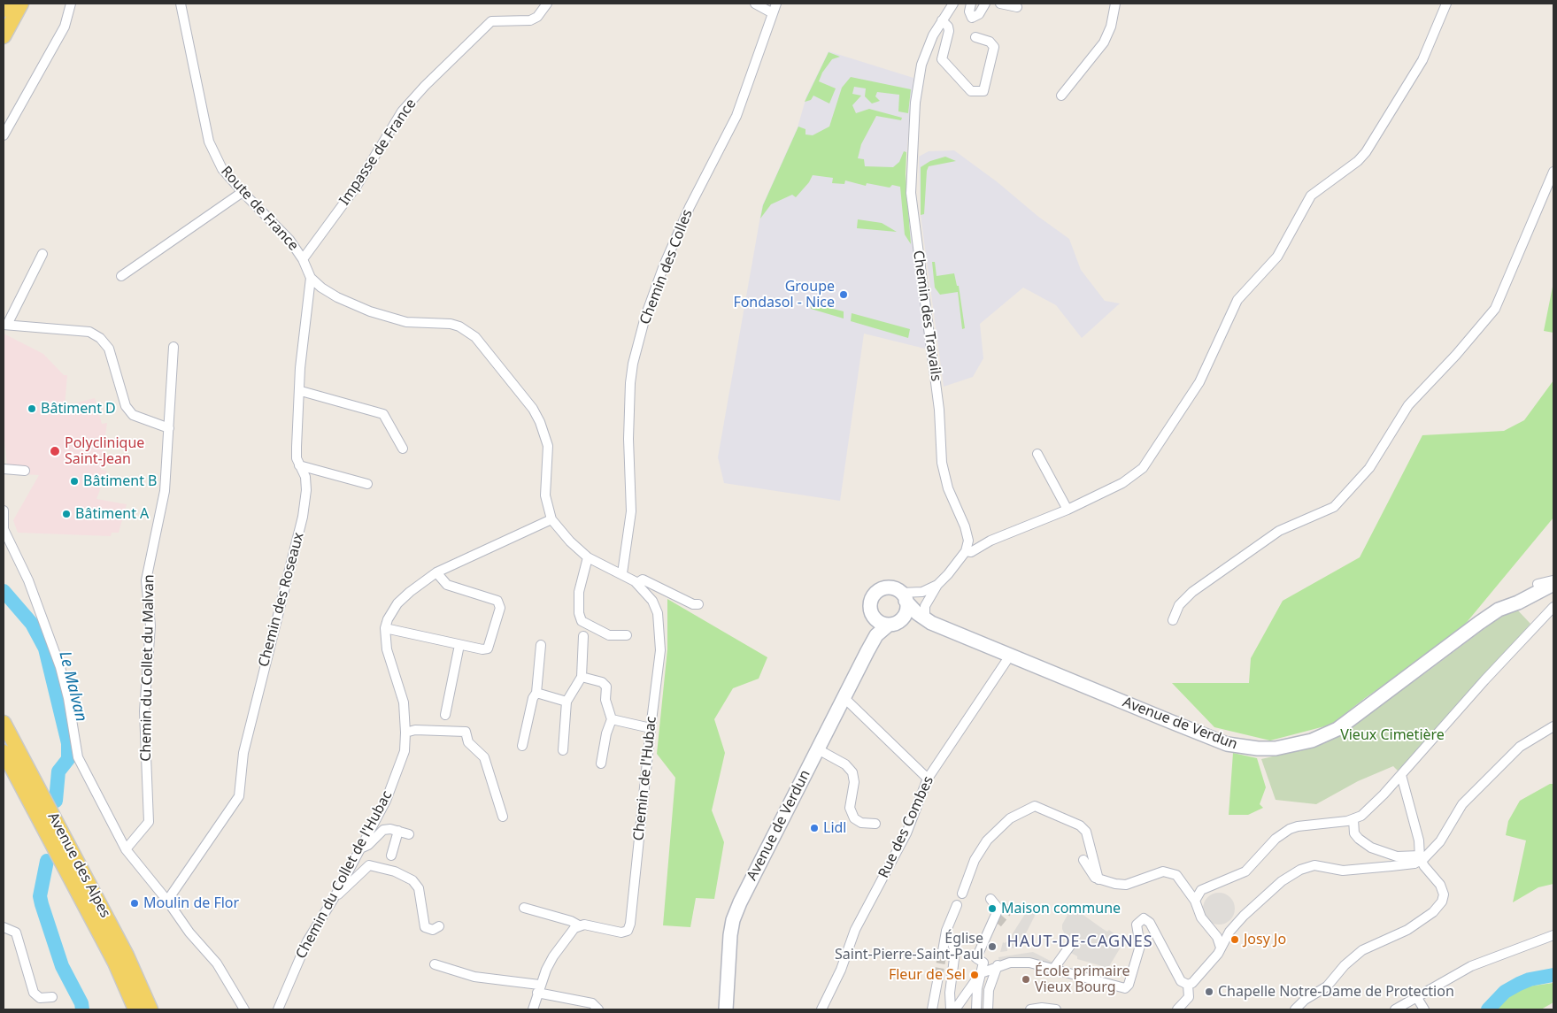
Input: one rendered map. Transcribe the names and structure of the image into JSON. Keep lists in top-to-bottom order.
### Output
{
  "streets": {
    "main road": ["Avenue de Verdun", "Avenue des Alpes"],
    "street": [
      "Impasse de France",
      "Route de France",
      "Chemin des Colles",
      "Chemin des Travails",
      "Chemin des Roseaux",
      "Chemin du Collet du Malvan",
      "Chemin de l'Hubac",
      "Rue des Combes",
      "Chemin du Collet de l'Hubac"
    ]
  },
  "crossings": [
    ["Impasse de France", "Route de France"],
    ["Route de France", "Chemin des Roseaux"],
    ["Avenue de Verdun", "Rue des Combes"]
  ],
  "districts": ["HAUT-DE-CAGNES"],
  "water": ["Le Malvan"],
  "parks": ["Vieux Cimetière"],
  "places": [
    "Groupe Fondasol - Nice",
    "Bâtiment D",
    "Polyclinique Saint-Jean",
    "Bâtiment B",
    "Bâtiment A",
    "Lidl",
    "Moulin de Flor",
    "Maison commune",
    "Josy Jo",
    "Église Saint-Pierre-Saint-Paul",
    "Fleur de Sel",
    "École primaire Vieux Bourg",
    "Chapelle Notre-Dame de Protection"
  ]
}
